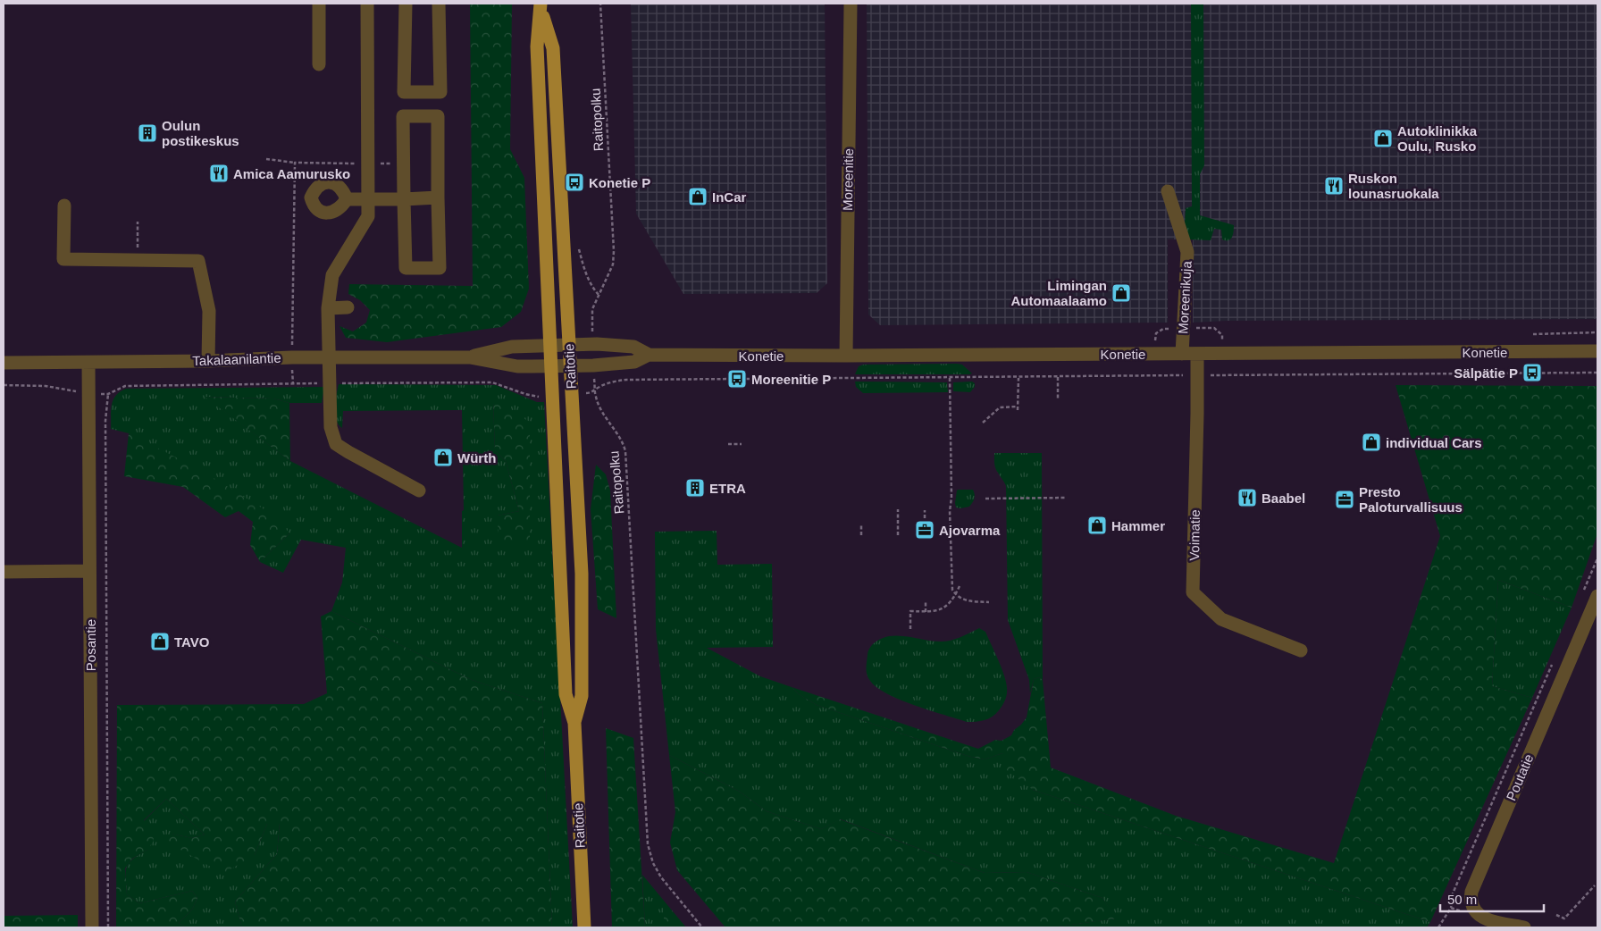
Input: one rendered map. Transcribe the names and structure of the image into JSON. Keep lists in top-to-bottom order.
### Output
{
  "streets": {
    "main road": ["Raitotie"],
    "street": [
      "Moreenitie",
      "Moreenikuja",
      "Konetie",
      "Takalaanilantie",
      "Voimatie",
      "Posantie",
      "Poutatie"
    ],
    "path": ["Raitopolku"]
  },
  "crossings": [
    ["Raitopolku", "Konetie"],
    ["Moreenitie", "Konetie"],
    ["Moreenikuja", "Konetie"],
    ["Konetie", "Takalaanilantie"],
    ["Konetie", "Raitotie"],
    ["Konetie", "Voimatie"],
    ["Takalaanilantie", "Raitotie"],
    ["Takalaanilantie", "Posantie"]
  ],
  "places": {
    "building": ["Oulun postikeskus", "ETRA"],
    "shop": [
      "Autoklinikka Oulu, Rusko",
      "InCar",
      "Limingan Automaalaamo",
      "individual Cars",
      "Würth",
      "Hammer",
      "TAVO"
    ],
    "restaurant": ["Amica Aamurusko", "Ruskon lounasruokala", "Baabel"],
    "bus stop": ["Konetie P", "Sälpätie P", "Moreenitie P"],
    "office": ["Presto Paloturvallisuus", "Ajovarma"]
  },
  "scale_bar": "50 m"
}
